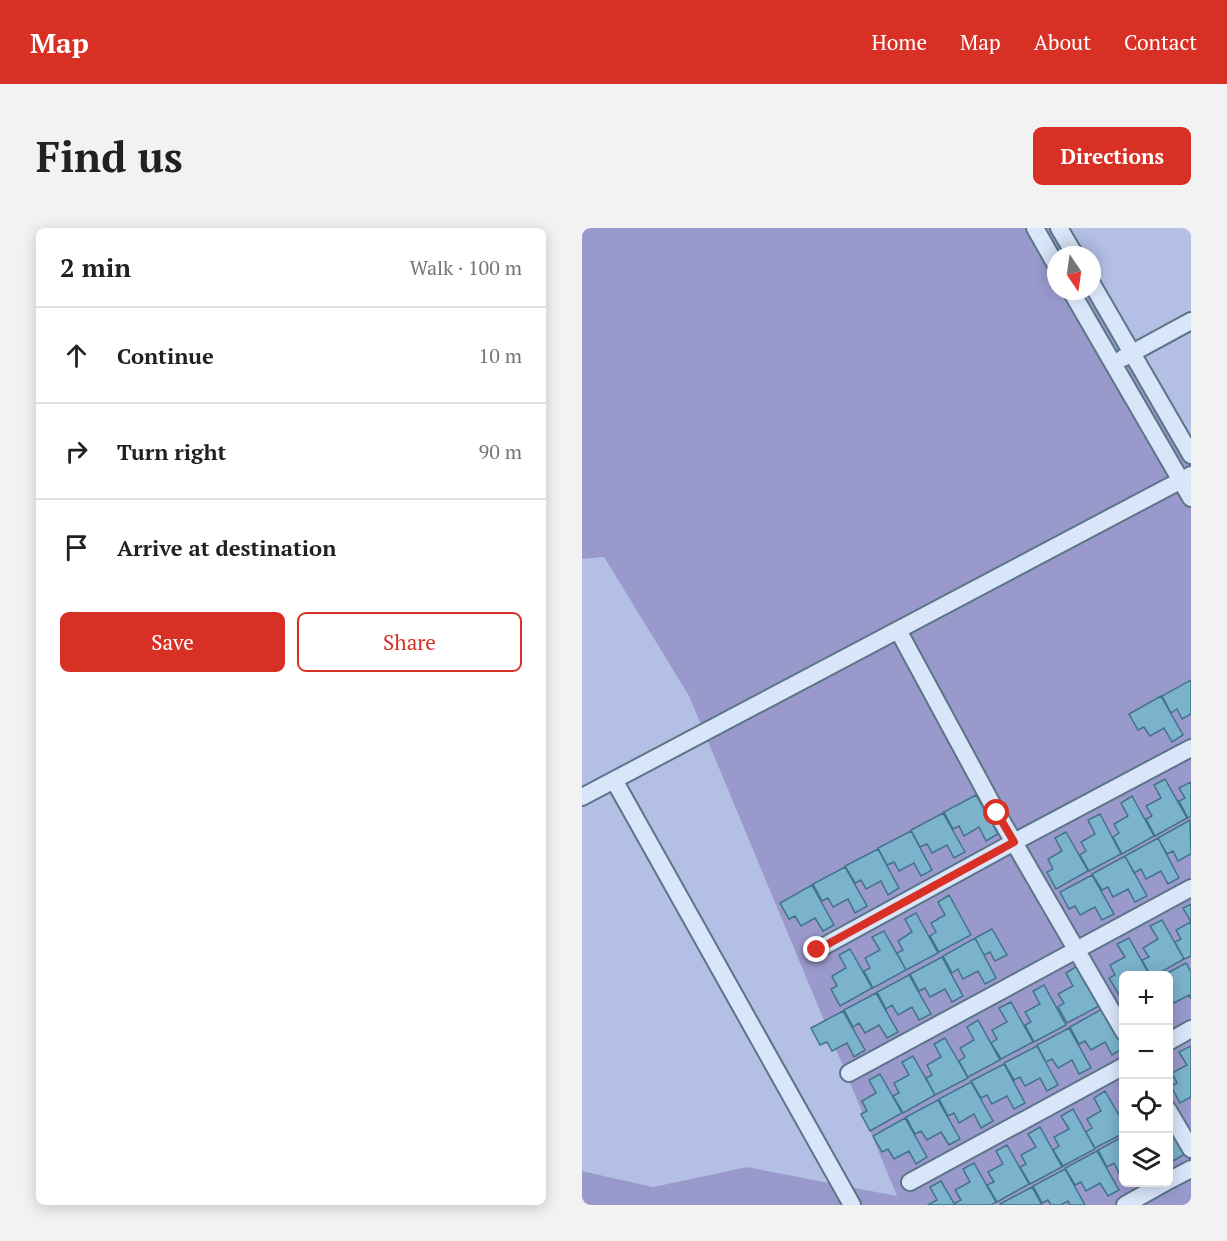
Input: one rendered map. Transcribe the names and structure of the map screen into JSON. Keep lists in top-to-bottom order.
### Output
{
  "north": "bottom",
  "page": {
    "header": "Map",
    "nav": [
      "Home",
      "Map",
      "About",
      "Contact"
    ],
    "buttons": [
      "Directions",
      ["Save", "Share"]
    ],
    "title": "Find us",
    "heading": ["2 min", "Walk · 100 m"],
    "list": [
      ["Continue", "10 m"],
      ["Turn right", "90 m"],
      "Arrive at destination"
    ],
    "map_buttons": ["+", "−"]
  }
}
